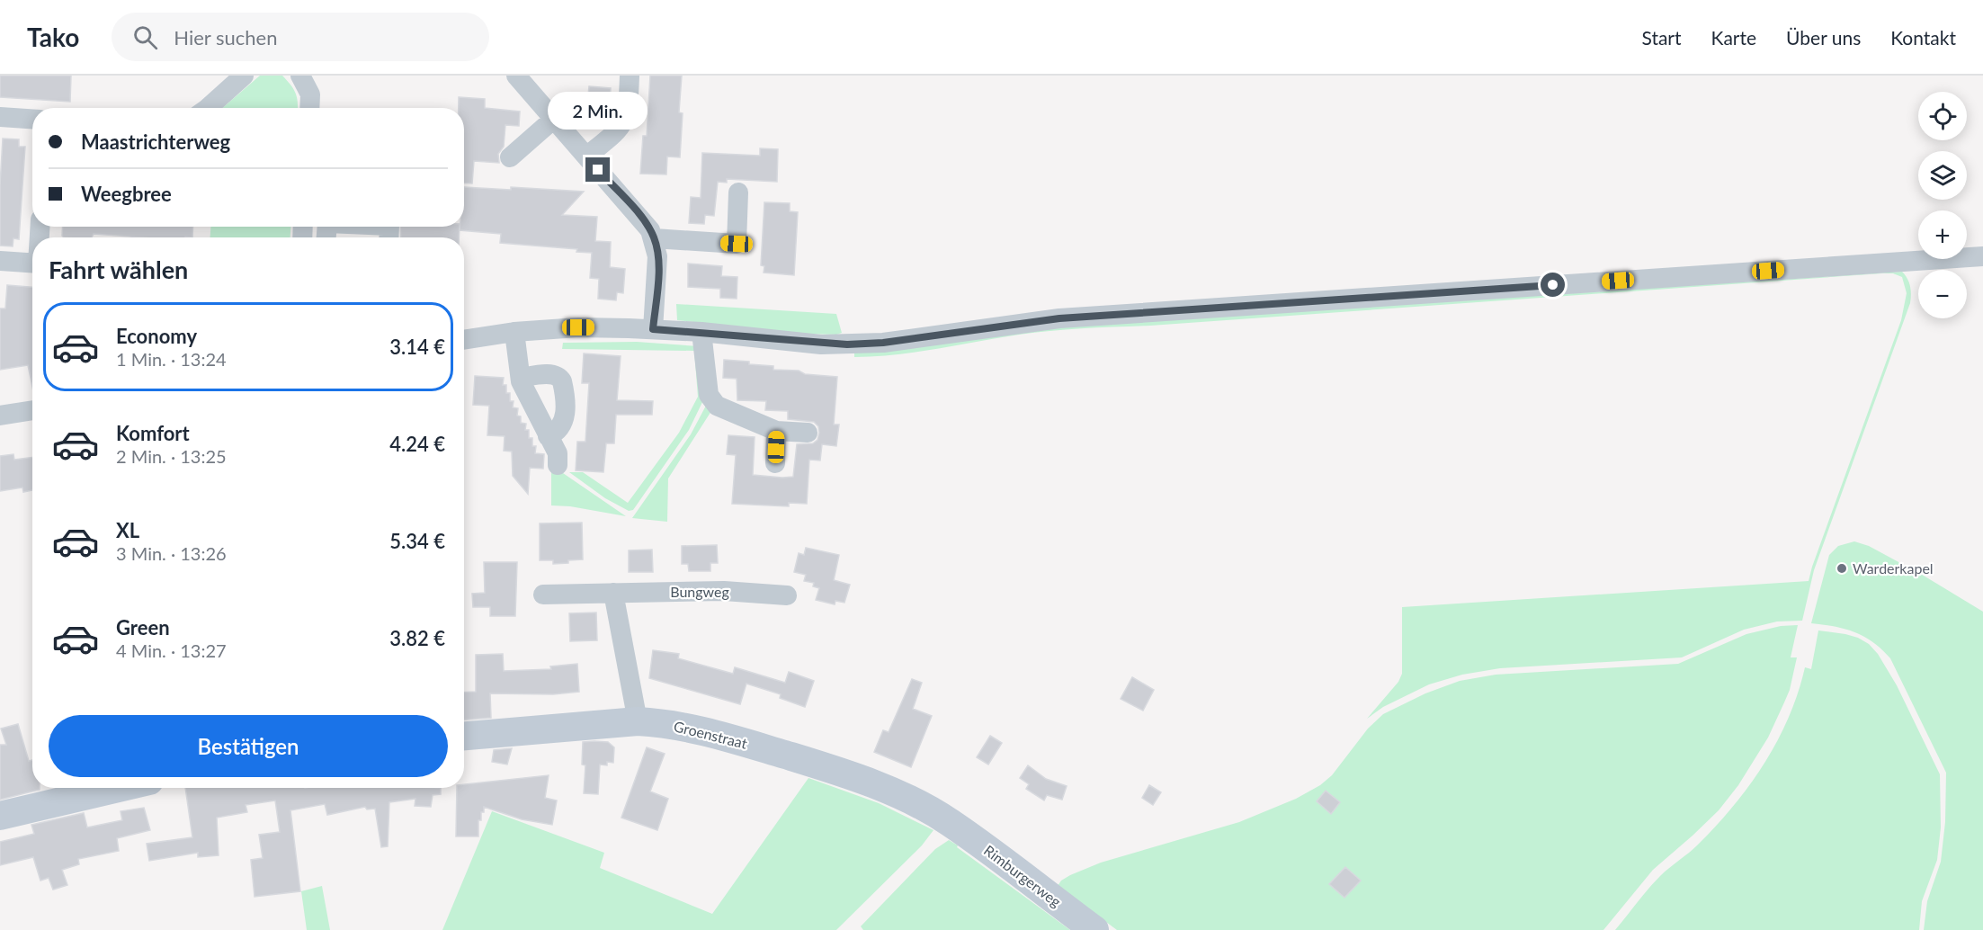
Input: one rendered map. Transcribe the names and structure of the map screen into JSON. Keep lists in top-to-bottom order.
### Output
{
  "streets": {
    "street": ["Bungweg", "Groenstraat", "Rimburgerweg"]
  },
  "crossings": [
    ["Groenstraat", "Rimburgerweg"]
  ],
  "places": ["Warderkapel"],
  "page": {
    "header": "Tako",
    "search": "Hier suchen",
    "nav": [
      "Start",
      "Karte",
      "Über uns",
      "Kontakt"
    ],
    "map_buttons": ["+", "−"],
    "bubble": "2 Min.",
    "banner": ["Maastrichterweg", "Weegbree"],
    "heading": "Fahrt wählen",
    "list": [
      {
        "name": "Economy",
        "note": "1 Min. · 13:24",
        "value": "3.14 €"
      },
      {
        "name": "Komfort",
        "note": "2 Min. · 13:25",
        "value": "4.24 €"
      },
      {
        "name": "XL",
        "note": "3 Min. · 13:26",
        "value": "5.34 €"
      },
      {
        "name": "Green",
        "note": "4 Min. · 13:27",
        "value": "3.82 €"
      }
    ],
    "buttons": "Bestätigen"
  }
}
